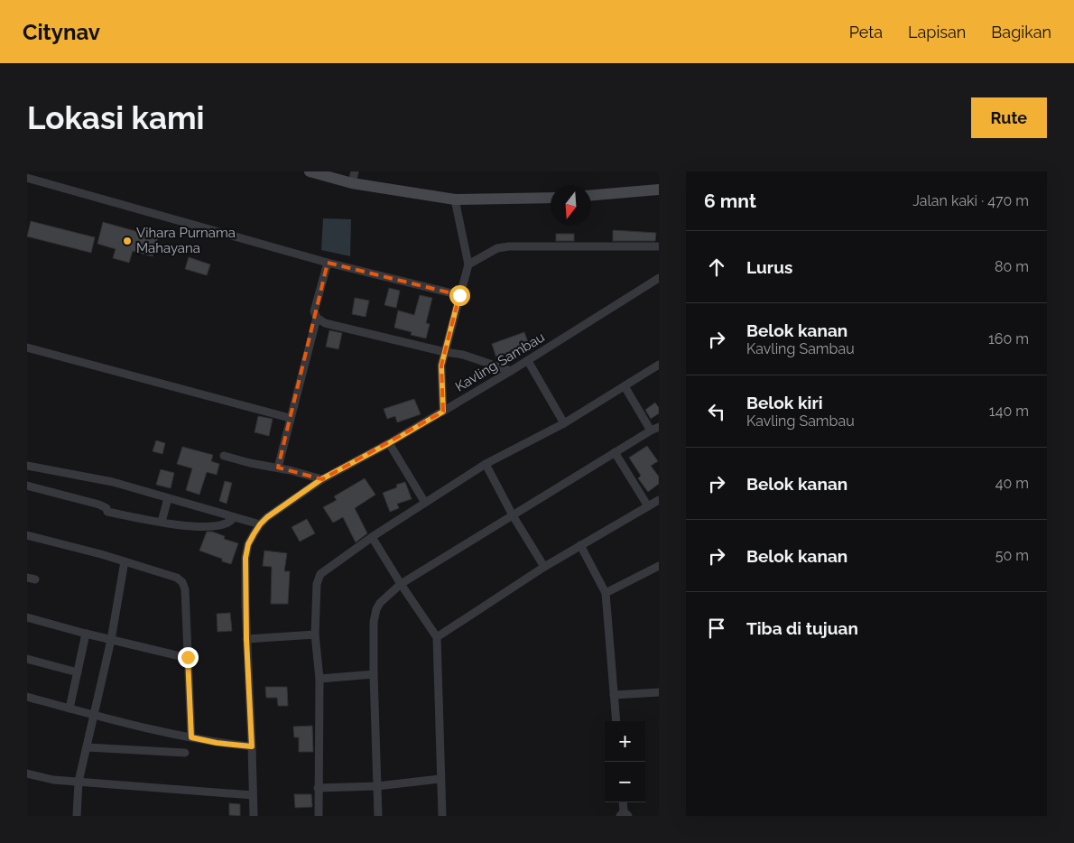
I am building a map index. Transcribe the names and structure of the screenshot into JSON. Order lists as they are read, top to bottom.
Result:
{
  "streets": {
    "street": ["Kavling Sambau"]
  },
  "places": ["Vihara Purnama Mahayana"],
  "north": "bottom",
  "page": {
    "header": "Citynav",
    "nav": ["Peta", "Lapisan", "Bagikan"],
    "buttons": "Rute",
    "title": "Lokasi kami",
    "heading": ["6 mnt", "Jalan kaki · 470 m"],
    "list": [
      ["Lurus", "80 m"],
      ["Belok kanan", "Kavling Sambau", "160 m"],
      ["Belok kiri", "Kavling Sambau", "140 m"],
      ["Belok kanan", "40 m"],
      ["Belok kanan", "50 m"],
      "Tiba di tujuan"
    ],
    "map_buttons": ["+", "−"]
  }
}
